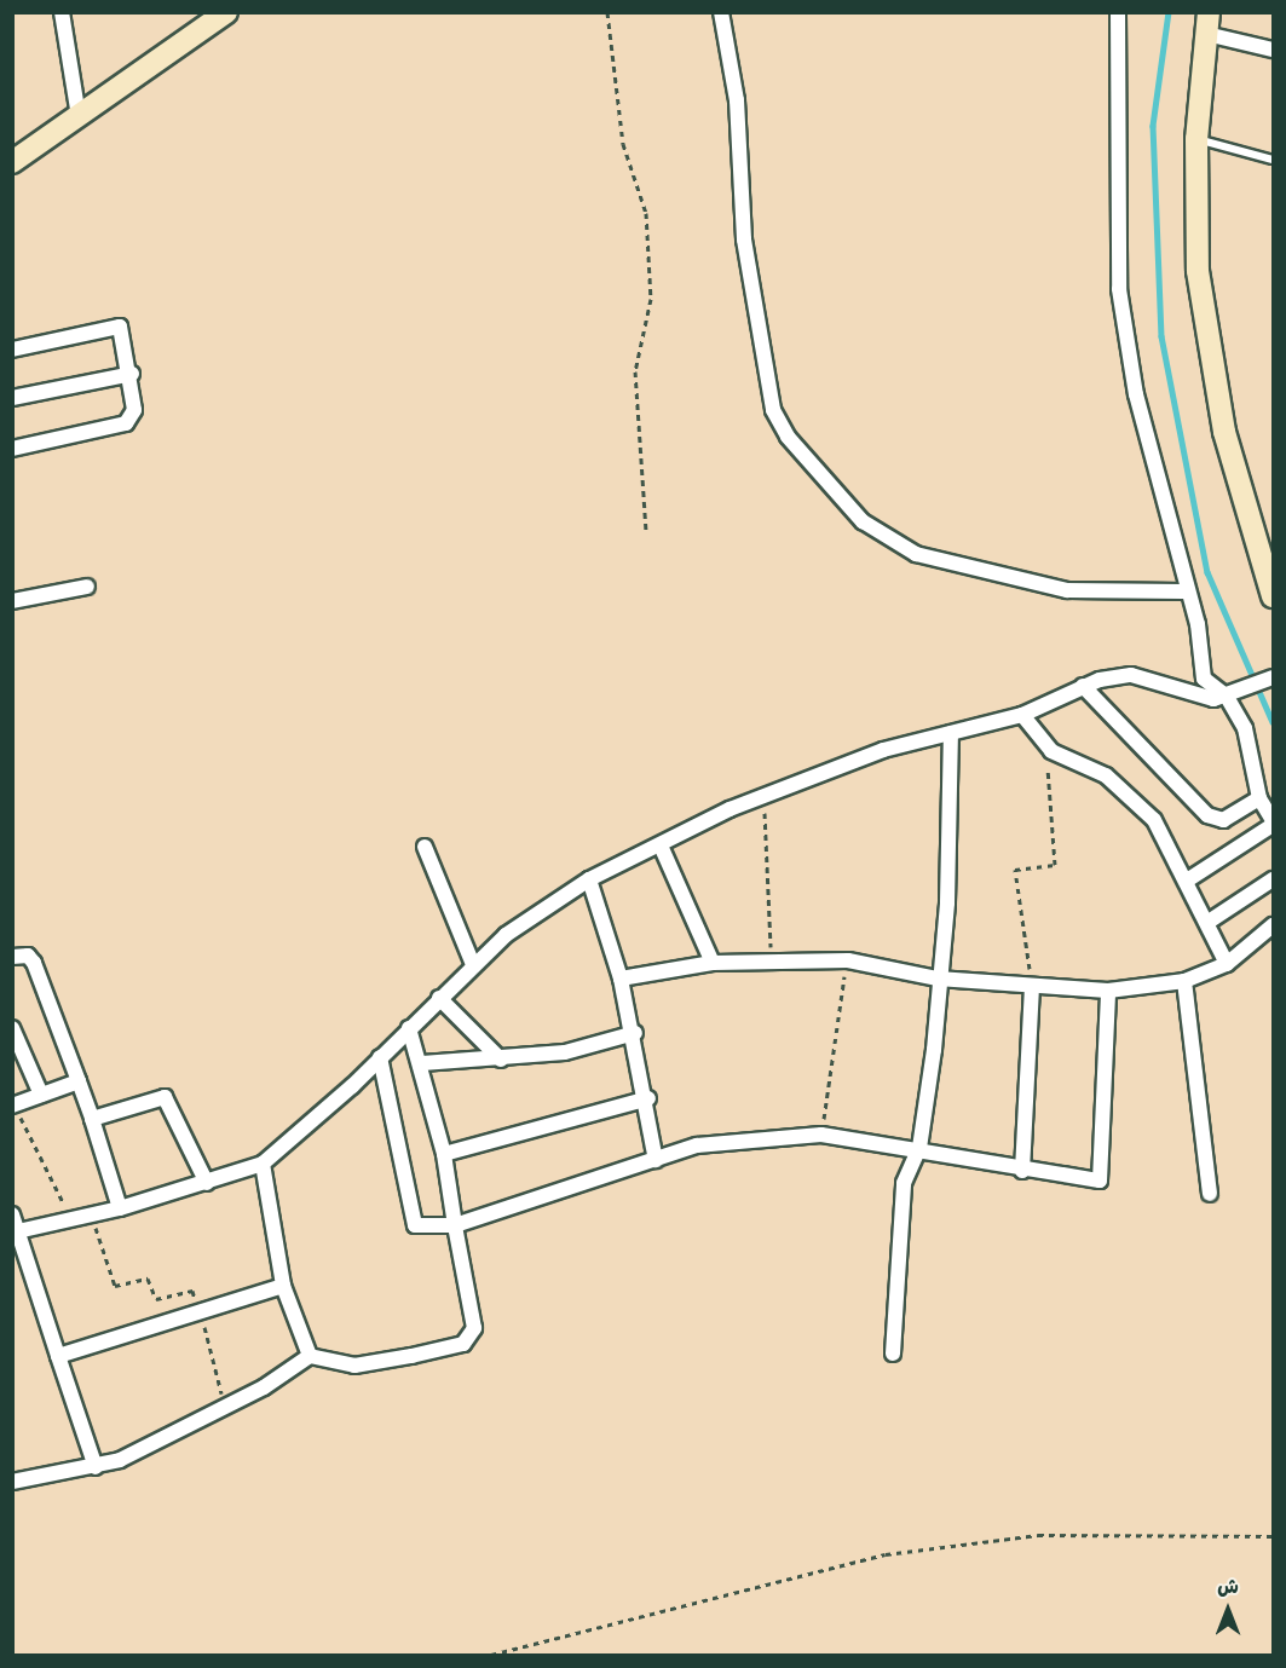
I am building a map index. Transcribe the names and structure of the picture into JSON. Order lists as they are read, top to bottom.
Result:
{
  "north": "top"
}
